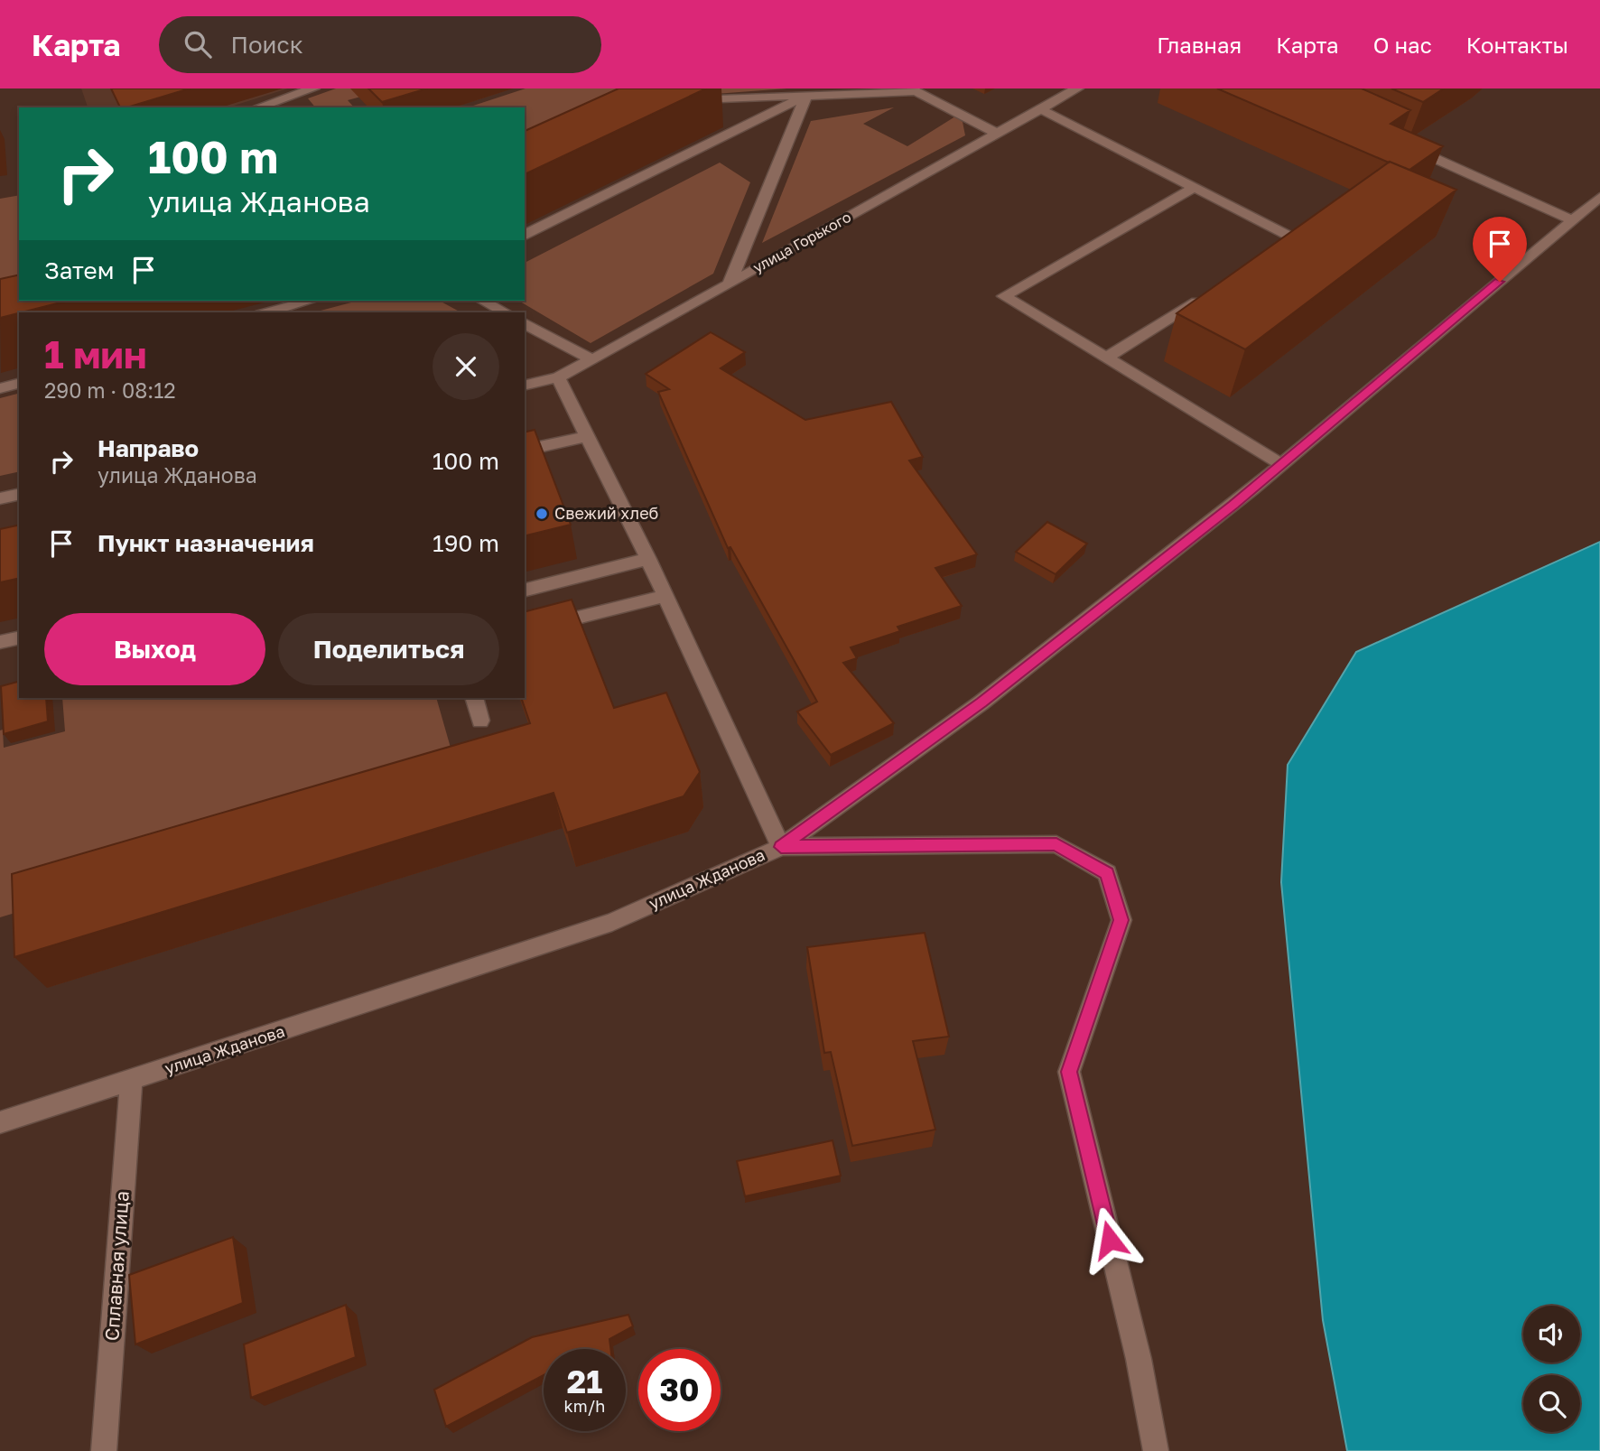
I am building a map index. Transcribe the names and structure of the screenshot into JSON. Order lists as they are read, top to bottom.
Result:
{
  "streets": {
    "street": ["улица Горького", "улица Жданова", "Сплавная улица"]
  },
  "crossings": [
    ["улица Жданова", "Сплавная улица"]
  ],
  "places": ["Свежий хлеб"],
  "page": {
    "header": "Карта",
    "search": "Поиск",
    "nav": [
      "Главная",
      "Карта",
      "О нас",
      "Контакты"
    ],
    "turn": ["100 m", "улица Жданова"],
    "then": "Затем",
    "heading": ["1 мин", "290 m · 08:12"],
    "list": [
      {
        "name": "Направо",
        "note": "улица Жданова",
        "value": "100 m"
      },
      {
        "name": "Пункт назначения",
        "value": "190 m"
      }
    ],
    "buttons": ["Выход", "Поделиться"],
    "speed": "21 km/h",
    "limit": "30"
  }
}
